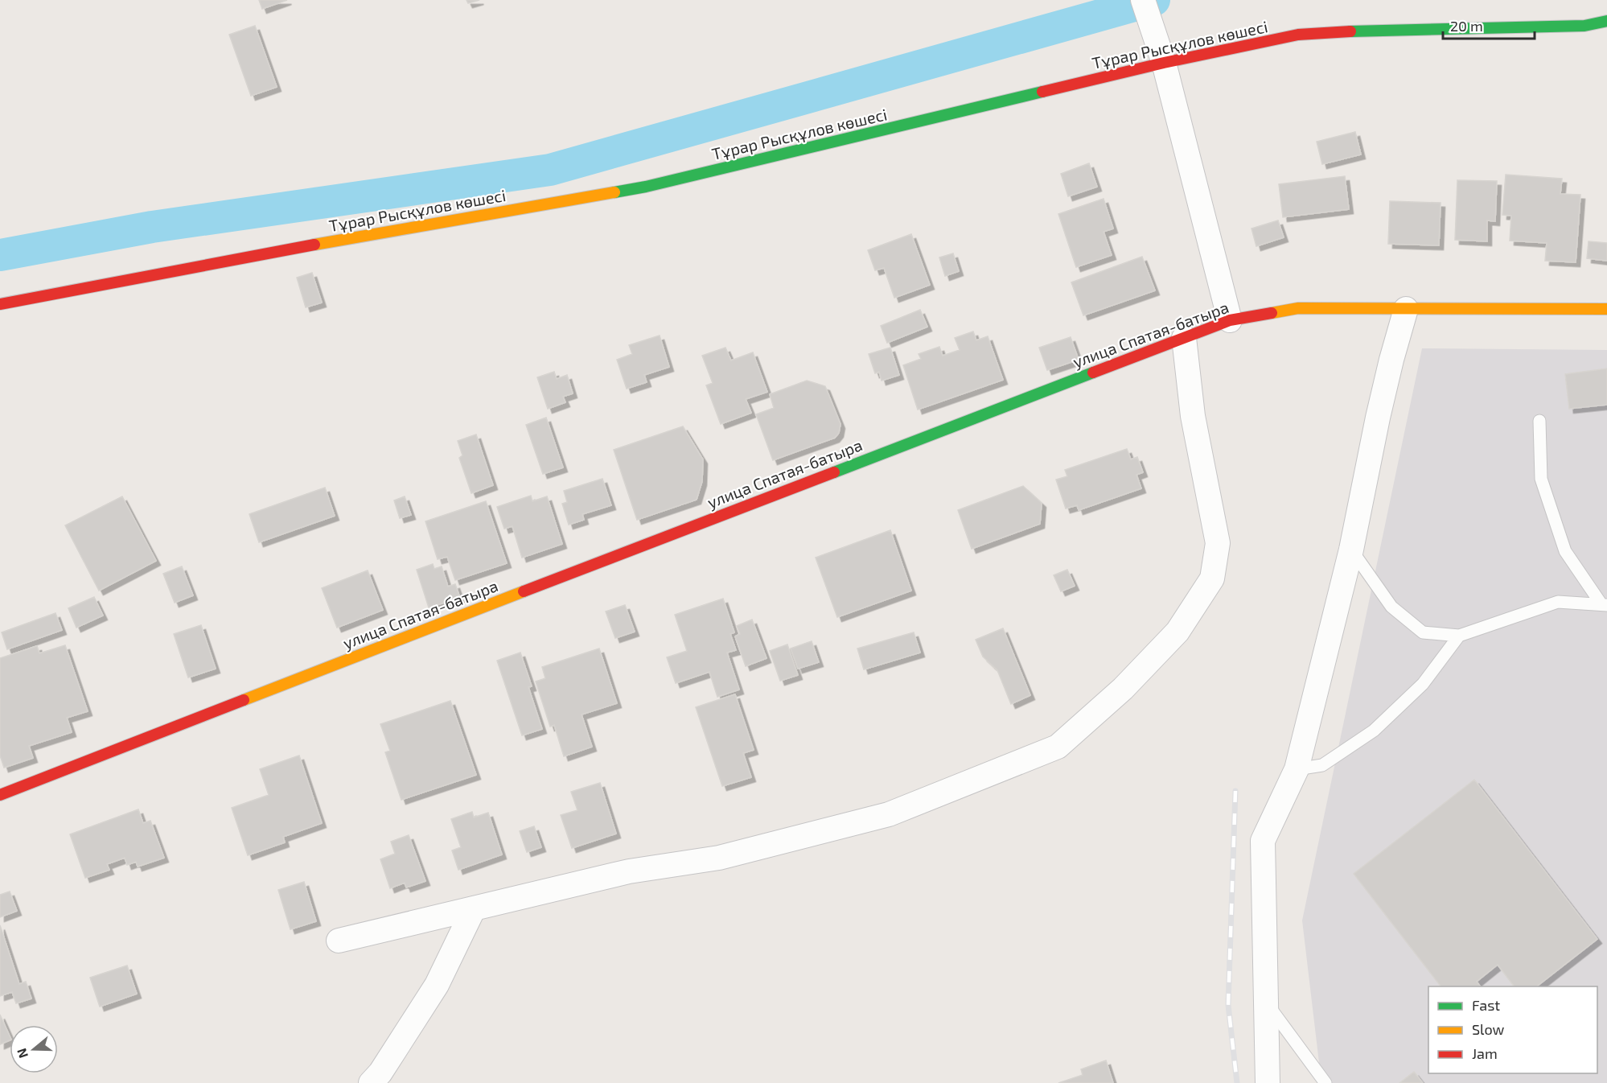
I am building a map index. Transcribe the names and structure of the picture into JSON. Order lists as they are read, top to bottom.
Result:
{
  "streets": {
    "street": ["Тұрар Рысқұлов көшесі", "улица Спатая-батыра"]
  },
  "legend": ["Fast", "Slow", "Jam"],
  "scale_bar": "20 m",
  "north": "left"
}
